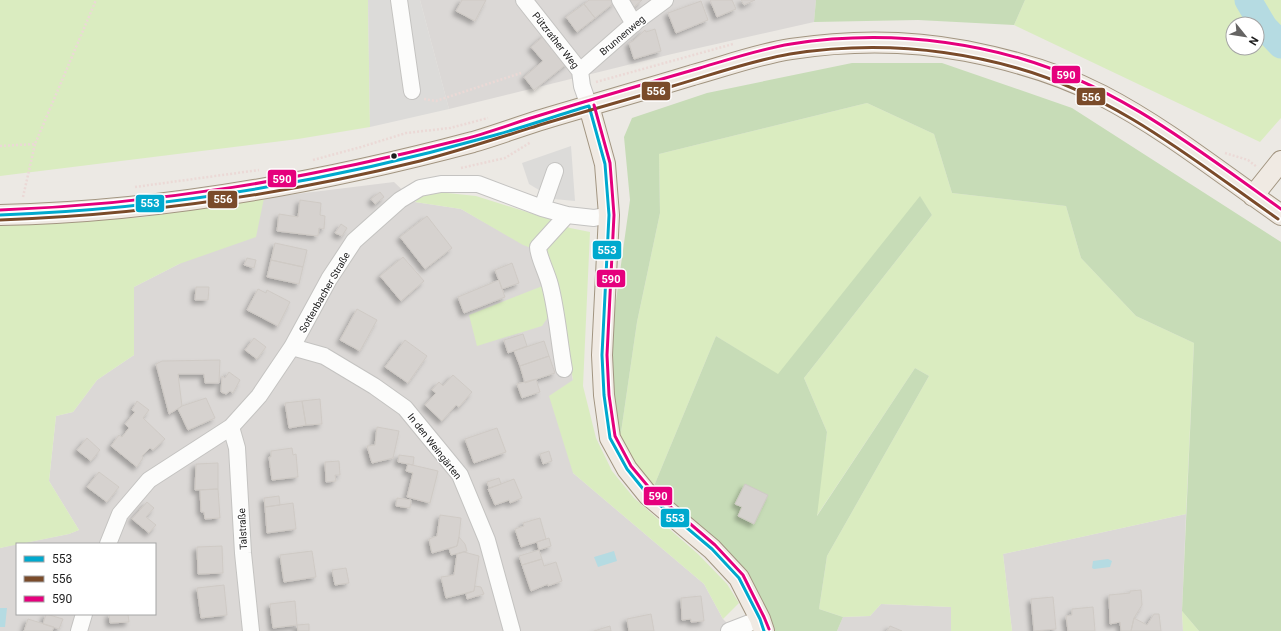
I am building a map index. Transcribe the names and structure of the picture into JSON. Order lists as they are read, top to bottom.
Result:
{
  "streets": {
    "street": [
      "Brunnenweg",
      "Pützrather Weg",
      "Sottenbacher Straße",
      "In den Weingärten",
      "Talstraße"
    ]
  },
  "crossings": [
    ["Brunnenweg", "Pützrather Weg"],
    ["Sottenbacher Straße", "In den Weingärten"],
    ["Sottenbacher Straße", "Talstraße"]
  ],
  "lines": ["transit line 590", "transit line 556", "transit line 553"],
  "legend": ["553", "556", "590"],
  "north": "bottom right"
}
